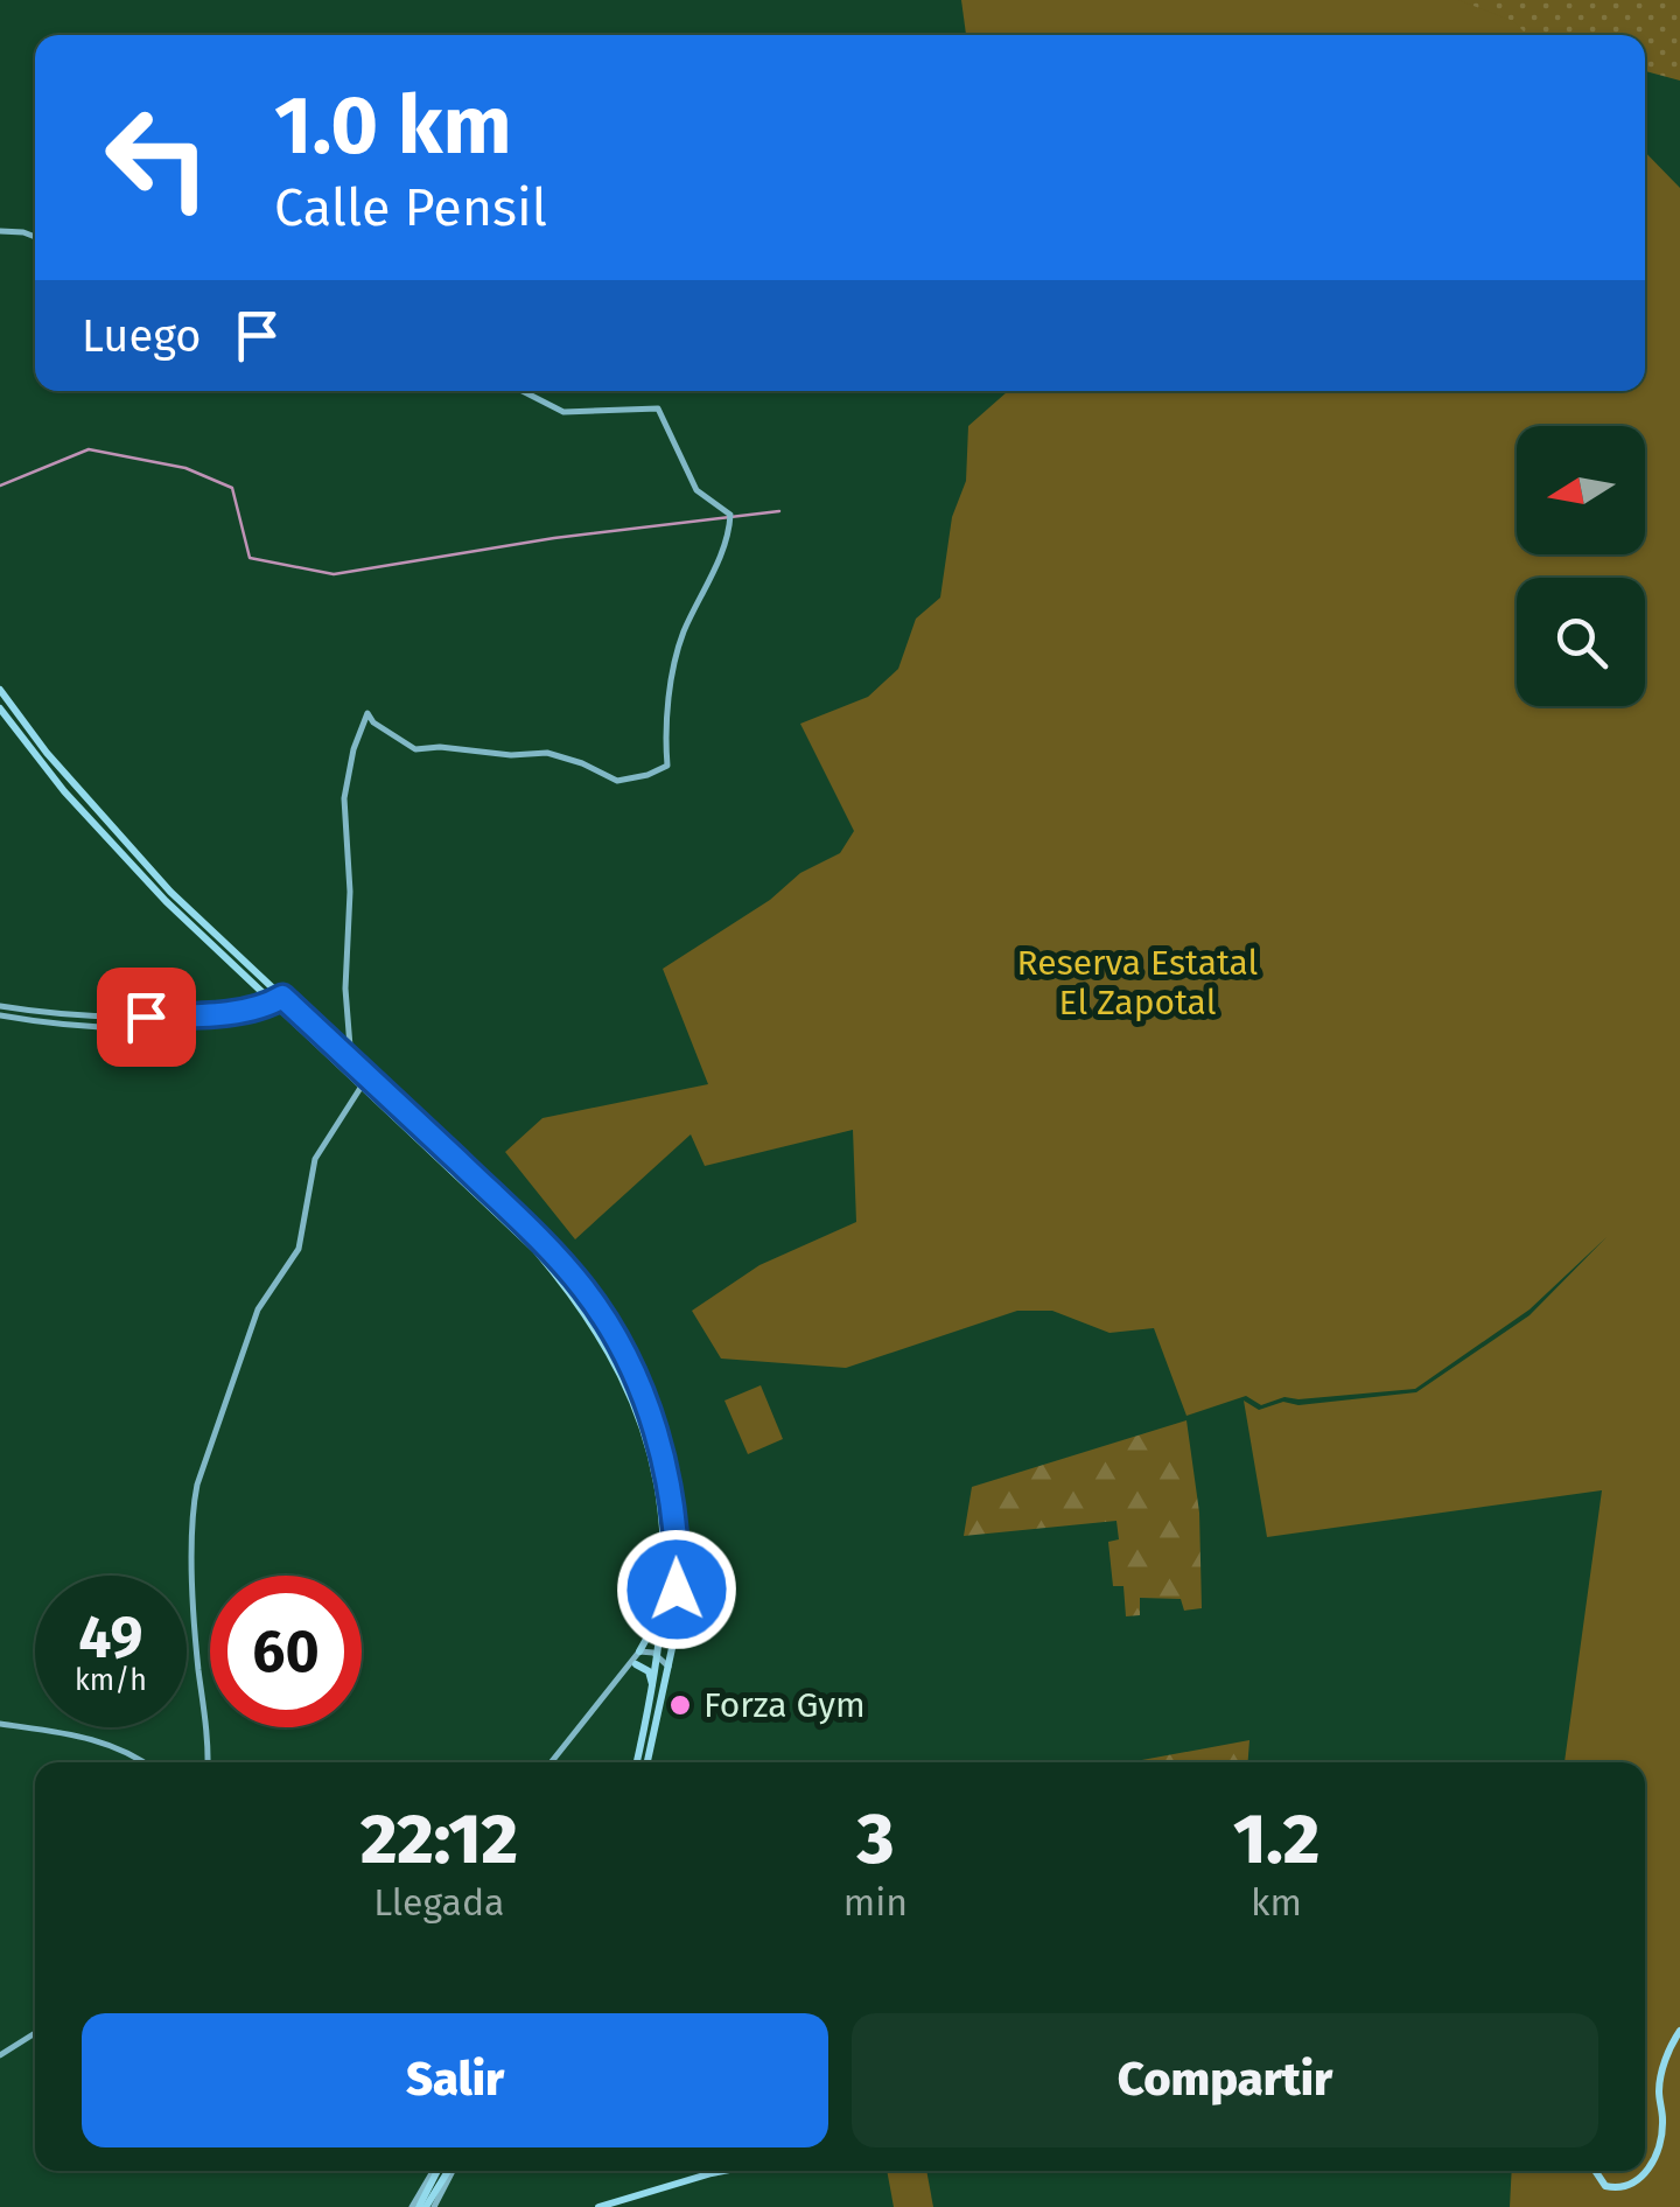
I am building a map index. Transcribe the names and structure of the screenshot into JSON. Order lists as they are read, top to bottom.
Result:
{
  "parks": ["Reserva Estatal El Zapotal"],
  "places": ["Forza Gym"],
  "north": "left",
  "page": {
    "turn": ["1.0 km", "Calle Pensil"],
    "then": "Luego",
    "speed": "49 km/h",
    "limit": "60",
    "eta": [
      "22:12",
      "Llegada",
      "3",
      "min",
      "1.2",
      "km"
    ],
    "buttons": ["Salir", "Compartir"]
  }
}
